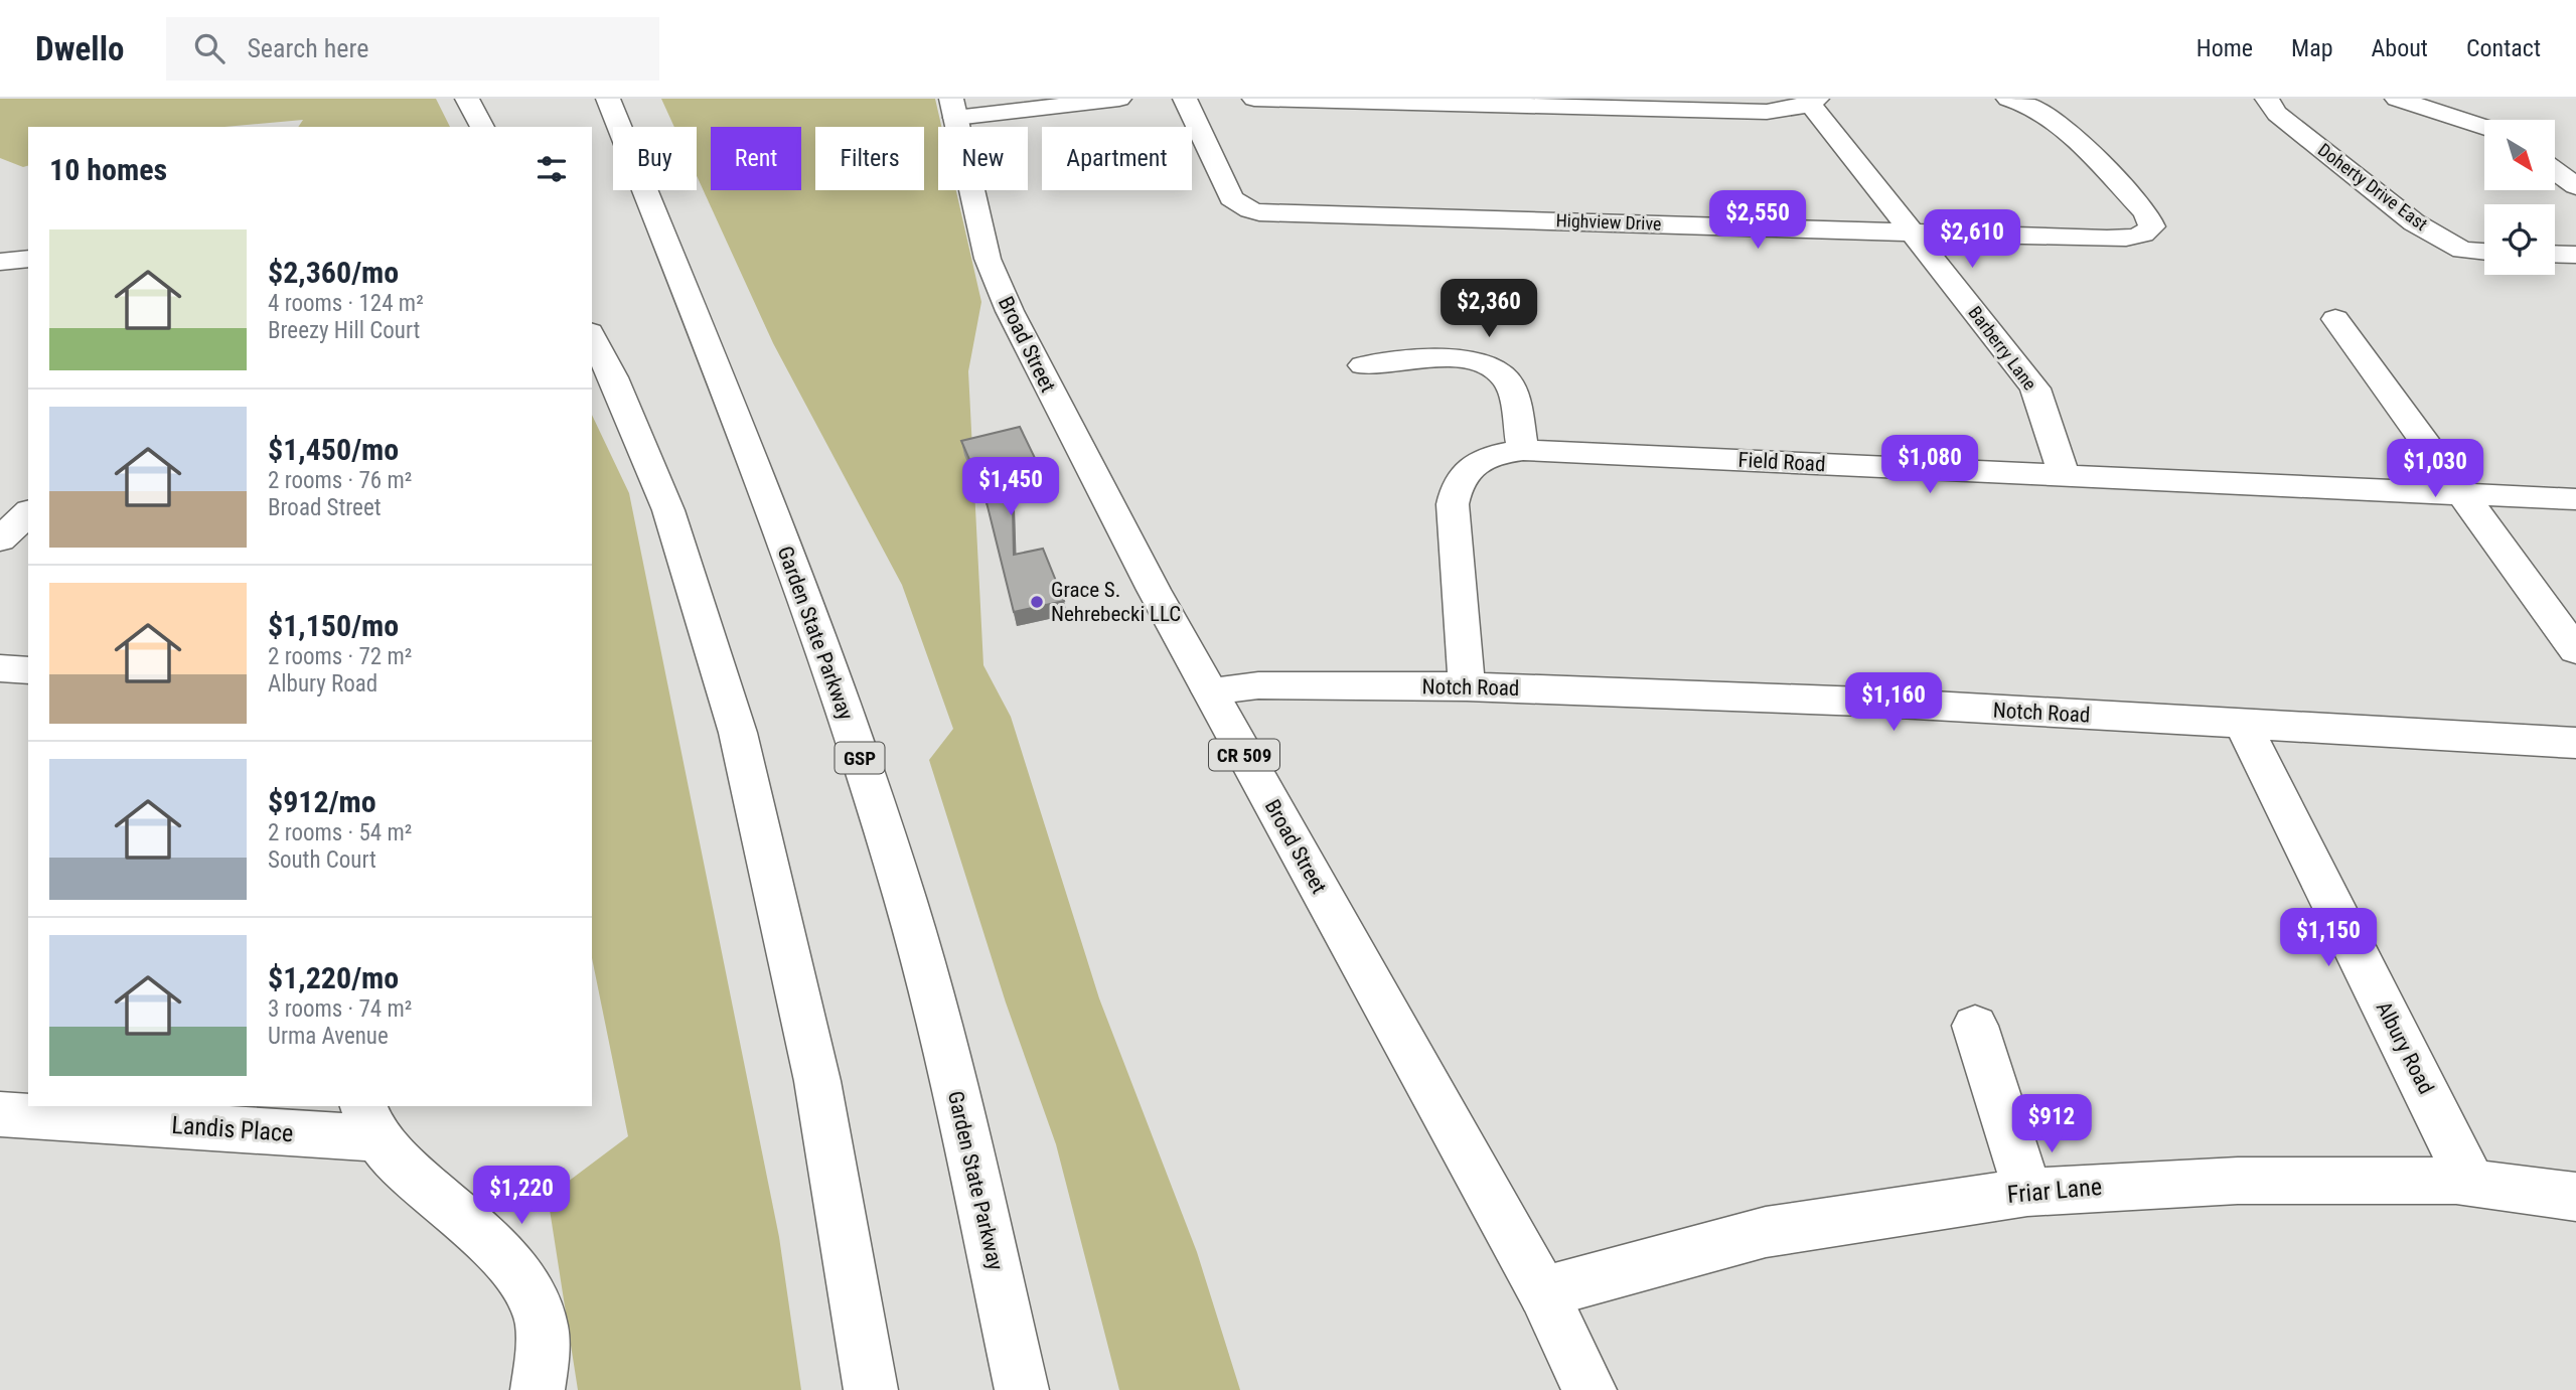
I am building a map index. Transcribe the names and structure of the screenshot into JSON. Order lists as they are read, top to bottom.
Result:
{
  "streets": {
    "main road": [
      "Doherty Drive East",
      "Highview Drive",
      "Broad Street",
      "Barberry Lane",
      "Field Road",
      "Garden State Parkway",
      "Notch Road",
      "CR 509",
      "GSP",
      "Albury Road",
      "Landis Place",
      "Friar Lane"
    ]
  },
  "crossings": [
    ["Highview Drive", "Barberry Lane"],
    ["Broad Street", "Notch Road"],
    ["Broad Street", "Friar Lane"],
    ["Barberry Lane", "Field Road"],
    ["Field Road", "Notch Road"],
    ["Notch Road", "Albury Road"],
    ["Albury Road", "Friar Lane"]
  ],
  "places": ["Grace S. Nehrebecki LLC"],
  "north": "bottom right",
  "page": {
    "header": "Dwello",
    "search": "Search here",
    "nav": [
      "Home",
      "Map",
      "About",
      "Contact"
    ],
    "chip": [
      "Buy",
      "Rent",
      "Filters",
      "New",
      "Apartment"
    ],
    "heading": "10 homes",
    "price": [
      "$2,550",
      "$2,610",
      "$2,360",
      "$1,080",
      "$1,030",
      "$1,450",
      "$1,160",
      "$1,150",
      "$912",
      "$1,220"
    ],
    "list": [
      {
        "name": "$2,360/mo",
        "note": "4 rooms · 124 m² · Breezy Hill Court"
      },
      {
        "name": "$1,450/mo",
        "note": "2 rooms · 76 m² · Broad Street"
      },
      {
        "name": "$1,150/mo",
        "note": "2 rooms · 72 m² · Albury Road"
      },
      {
        "name": "$912/mo",
        "note": "2 rooms · 54 m² · South Court"
      },
      {
        "name": "$1,220/mo",
        "note": "3 rooms · 74 m² · Urma Avenue"
      }
    ]
  }
}
